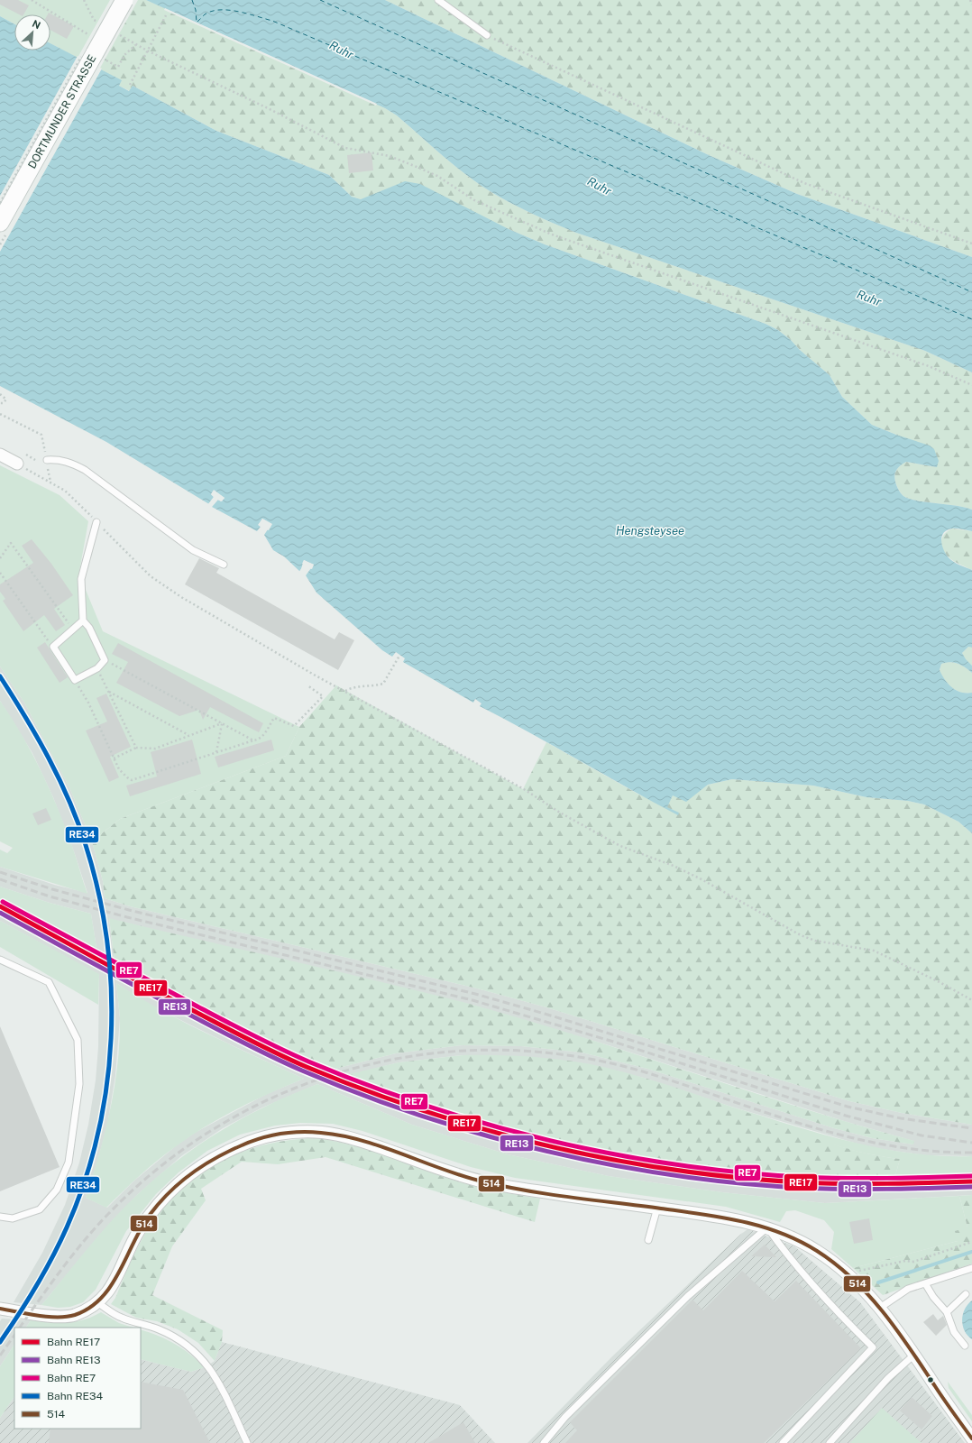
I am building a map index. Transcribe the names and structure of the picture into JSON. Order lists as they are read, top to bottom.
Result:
{
  "streets": {
    "main road": ["DORTMUNDER STRASSE"]
  },
  "water": ["Ruhr", "Hengsteysee"],
  "lines": [
    "rail line RE34",
    "rail line RE7",
    "rail line RE17",
    "rail line RE13",
    "transit line 514"
  ],
  "legend": [
    "Bahn RE17",
    "Bahn RE13",
    "Bahn RE7",
    "Bahn RE34",
    "514"
  ],
  "north": "top right"
}
